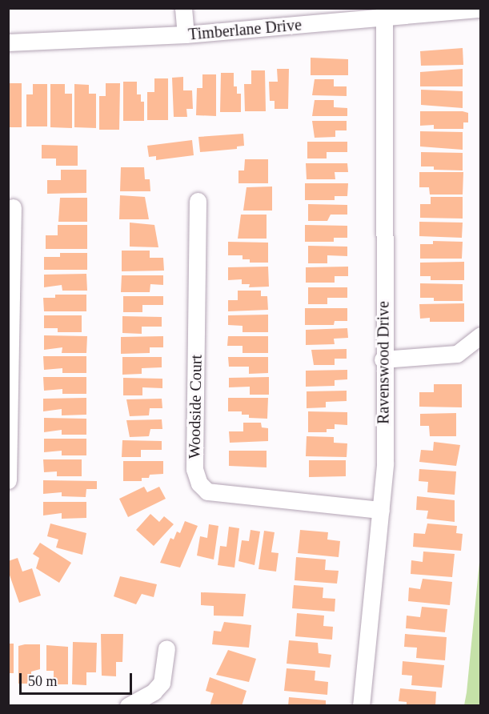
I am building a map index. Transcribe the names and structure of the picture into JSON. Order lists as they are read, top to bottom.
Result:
{
  "streets": {
    "street": ["Timberlane Drive", "Ravenswood Drive", "Woodside Court"]
  },
  "crossings": [
    ["Timberlane Drive", "Ravenswood Drive"],
    ["Ravenswood Drive", "Woodside Court"]
  ],
  "scale_bar": "50 m"
}
